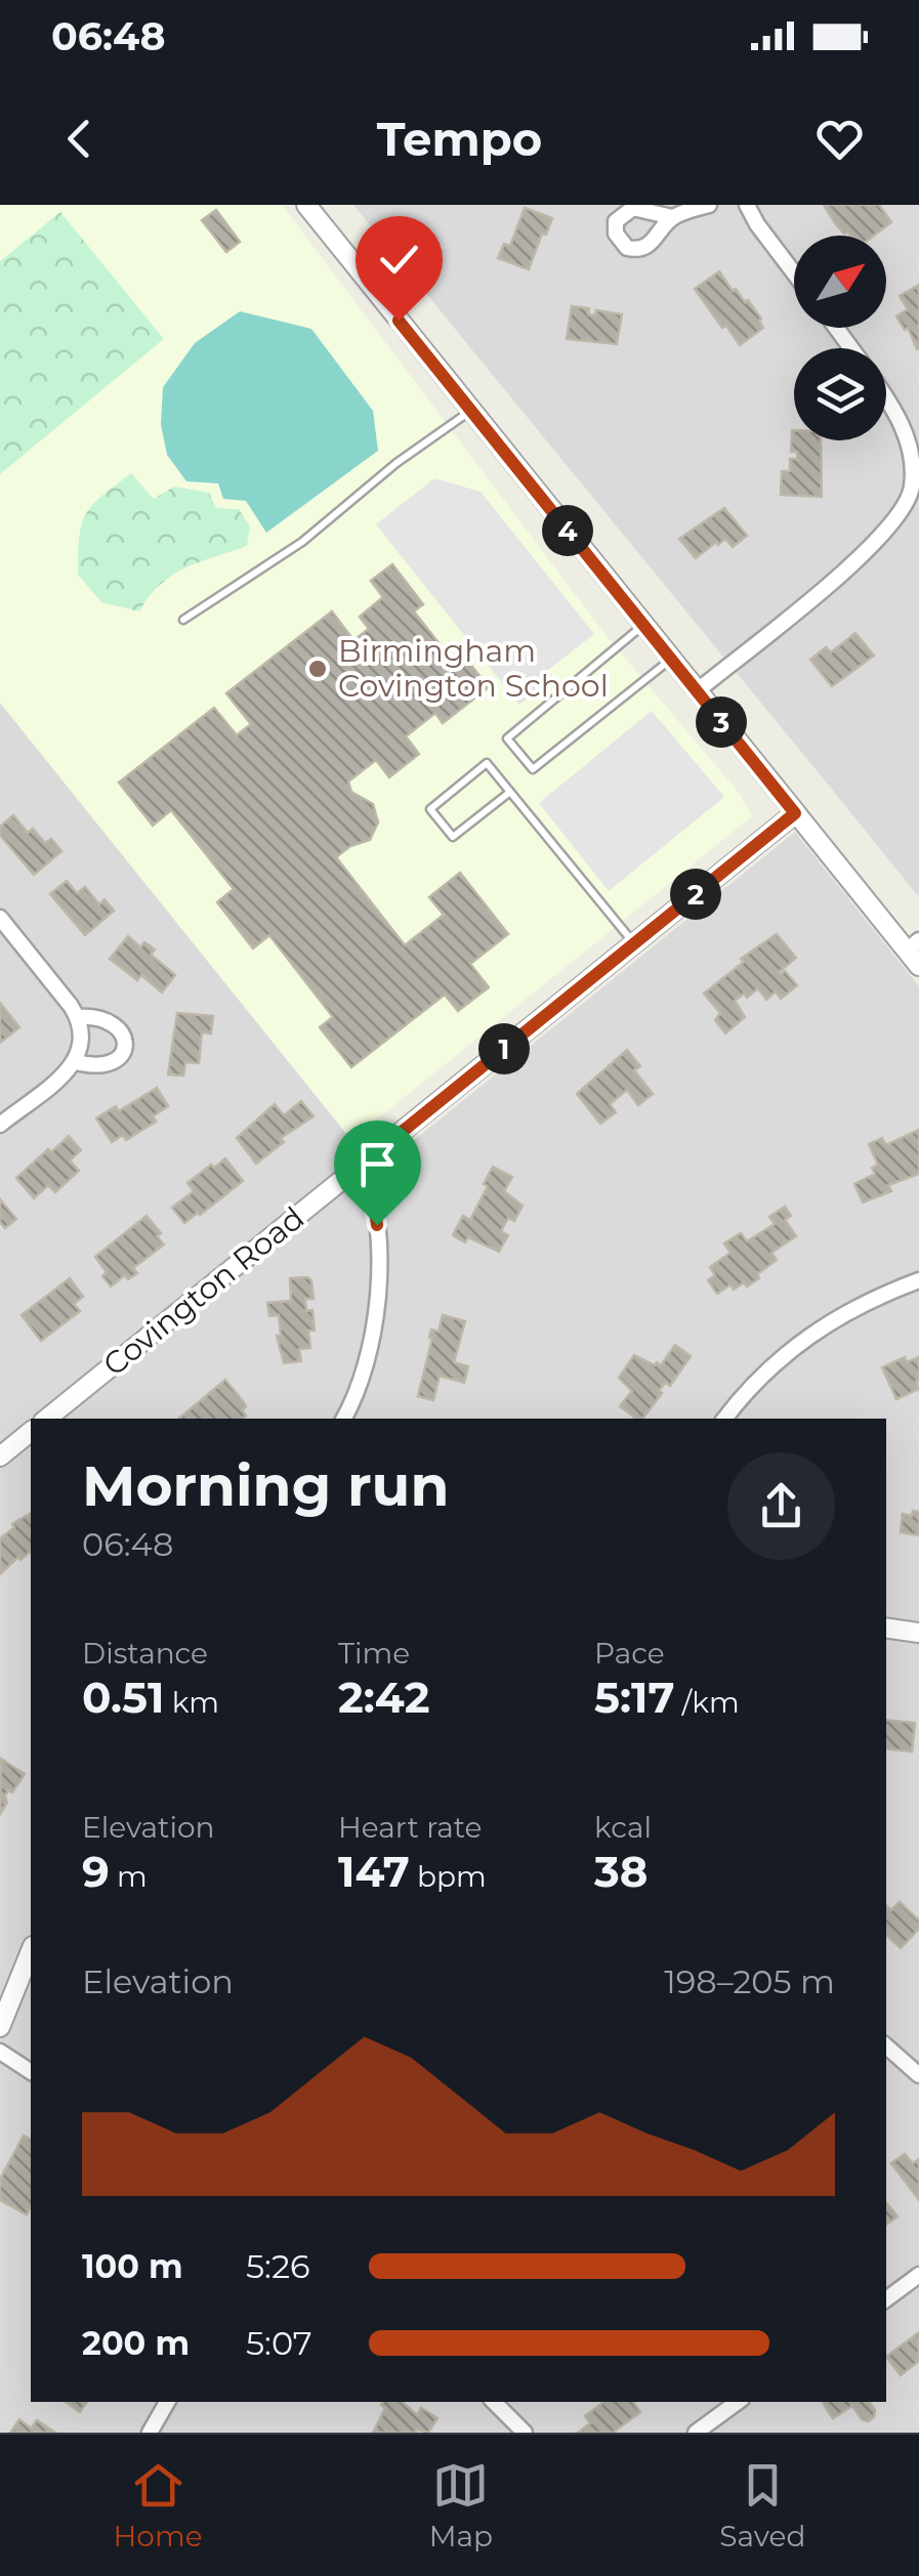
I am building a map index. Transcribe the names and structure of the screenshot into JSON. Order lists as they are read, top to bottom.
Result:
{
  "streets": {
    "street": ["Covington Road"]
  },
  "places": ["Birmingham Covington School"],
  "north": "top right",
  "page": {
    "status": "06:48",
    "header": "Tempo",
    "pins": [
      "4",
      "3",
      "2",
      "1"
    ],
    "heading": ["Morning run", "06:48"],
    "stats": [
      ["Distance", "0.51 km"],
      ["Time", "2:42"],
      ["Pace", "5:17 /km"],
      ["Elevation", "9 m"],
      ["Heart rate", "147 bpm"],
      ["kcal", "38"]
    ],
    "chart": ["Elevation", "198–205 m"],
    "list": [
      {
        "name": "100 m",
        "note": "5:26"
      },
      {
        "name": "200 m",
        "note": "5:07"
      }
    ],
    "tabs": ["Home", "Map", "Saved"]
  }
}
